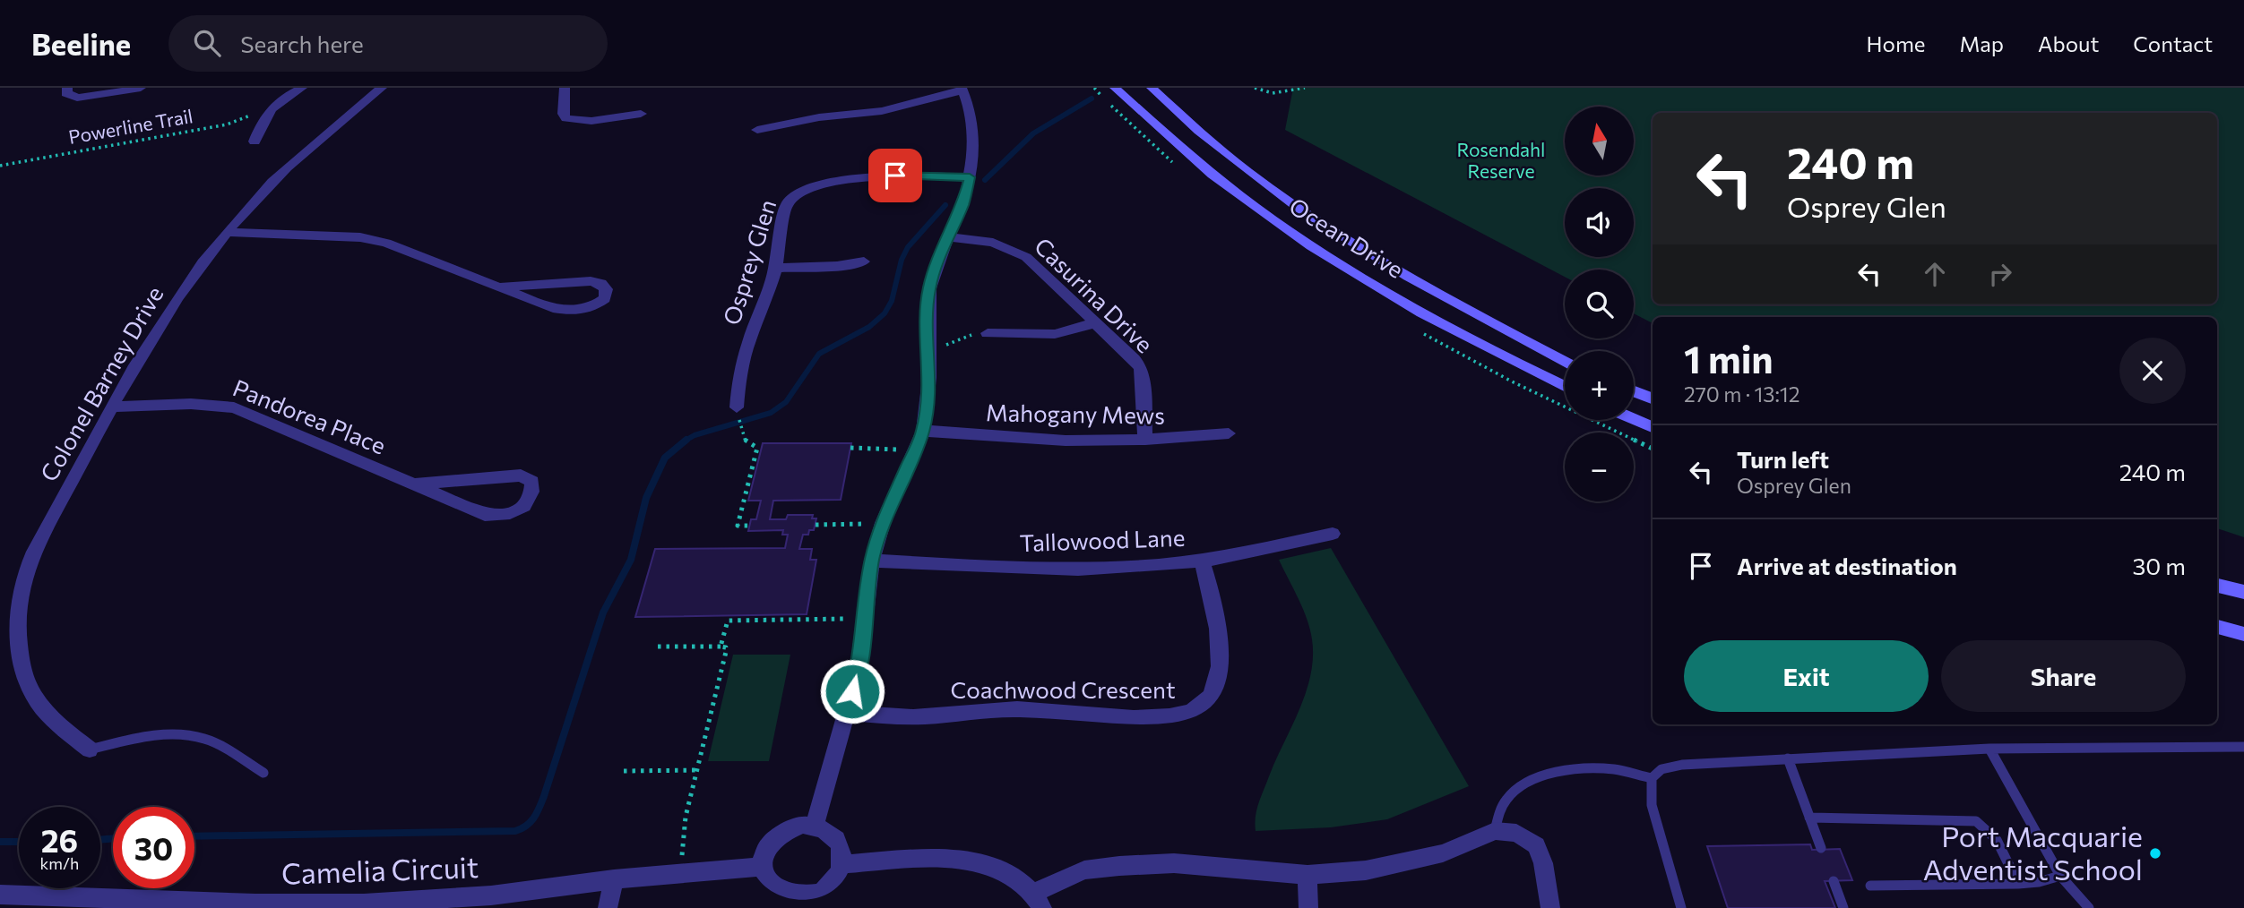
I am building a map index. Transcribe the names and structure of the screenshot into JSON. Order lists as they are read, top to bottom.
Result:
{
  "streets": {
    "main road": ["Ocean Drive"],
    "street": [
      "Osprey Glen",
      "Casurina Drive",
      "Colonel Barney Drive",
      "Mahogany Mews",
      "Pandorea Place",
      "Tallowood Lane",
      "Coachwood Crescent",
      "Camelia Circuit"
    ],
    "path": ["Powerline Trail"]
  },
  "crossings": [
    ["Casurina Drive", "Mahogany Mews"],
    ["Colonel Barney Drive", "Pandorea Place"],
    ["Tallowood Lane", "Coachwood Crescent"]
  ],
  "parks": ["Rosendahl Reserve"],
  "places": ["Port Macquarie Adventist School"],
  "north": "top",
  "page": {
    "header": "Beeline",
    "search": "Search here",
    "nav": [
      "Home",
      "Map",
      "About",
      "Contact"
    ],
    "map_buttons": ["+", "−"],
    "turn": ["240 m", "Osprey Glen"],
    "heading": ["1 min", "270 m · 13:12"],
    "list": [
      {
        "name": "Turn left",
        "note": "Osprey Glen",
        "value": "240 m"
      },
      {
        "name": "Arrive at destination",
        "value": "30 m"
      }
    ],
    "buttons": ["Exit", "Share"],
    "speed": "26 km/h",
    "limit": "30"
  }
}
